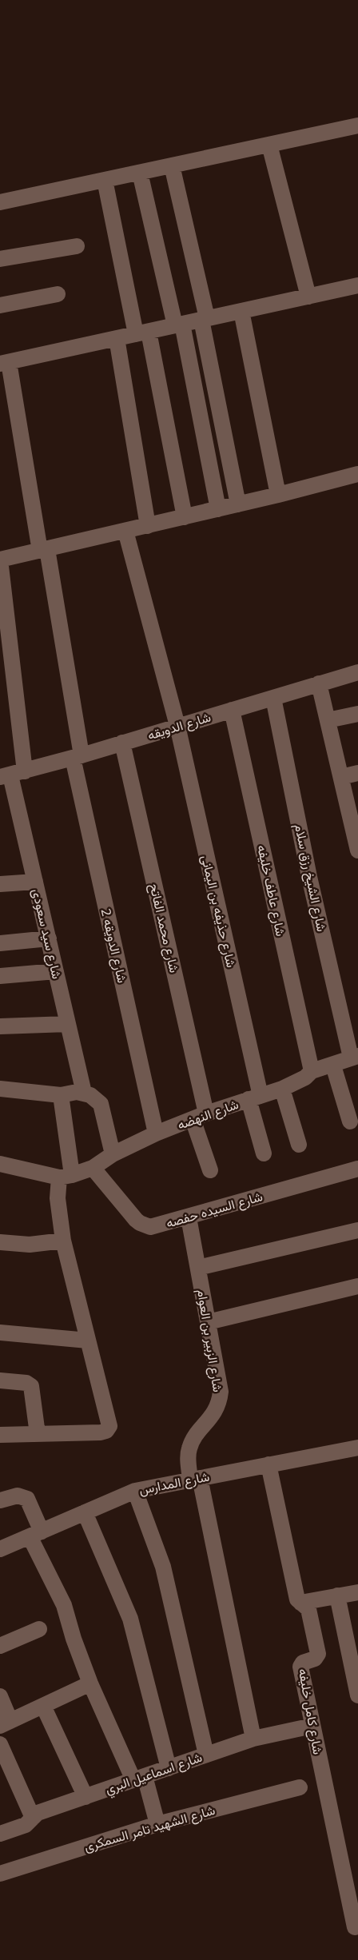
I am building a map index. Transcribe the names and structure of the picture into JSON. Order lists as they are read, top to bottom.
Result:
{
  "streets": {
    "street": [
      "شارع الدويقه",
      "شارع الشيخ رزق سلام",
      "شارع عاطف خليفه",
      "شارع حذيفه بن اليمانى",
      "شارع محمد الفاتح",
      "شارع سيد سعودى",
      "شارع الدويقه 2",
      "شارع النهضه",
      "شارع السيده حفصه",
      "شارع الزبير بن العوام",
      "شارع المدارس",
      "شارع كامل خليفه",
      "شارع اسماعيل البري",
      "شارع الشهيد تامر السمكرى"
    ]
  },
  "crossings": [
    ["شارع الدويقه", "شارع الشيخ رزق سلام"],
    ["شارع الدويقه", "شارع عاطف خليفه"],
    ["شارع الدويقه", "شارع حذيفه بن اليمانى"],
    ["شارع الدويقه", "شارع محمد الفاتح"],
    ["شارع الدويقه", "شارع سيد سعودى"],
    ["شارع الدويقه", "شارع الدويقه 2"],
    ["شارع الشيخ رزق سلام", "شارع النهضه"],
    ["شارع عاطف خليفه", "شارع النهضه"],
    ["شارع حذيفه بن اليمانى", "شارع النهضه"],
    ["شارع محمد الفاتح", "شارع النهضه"],
    ["شارع الدويقه 2", "شارع النهضه"],
    ["شارع النهضه", "شارع السيده حفصه"],
    ["شارع السيده حفصه", "شارع الزبير بن العوام"],
    ["شارع الزبير بن العوام", "شارع المدارس"],
    ["شارع الزبير بن العوام", "شارع اسماعيل البري"],
    ["شارع المدارس", "شارع كامل خليفه"],
    ["شارع كامل خليفه", "شارع اسماعيل البري"]
  ]
}
